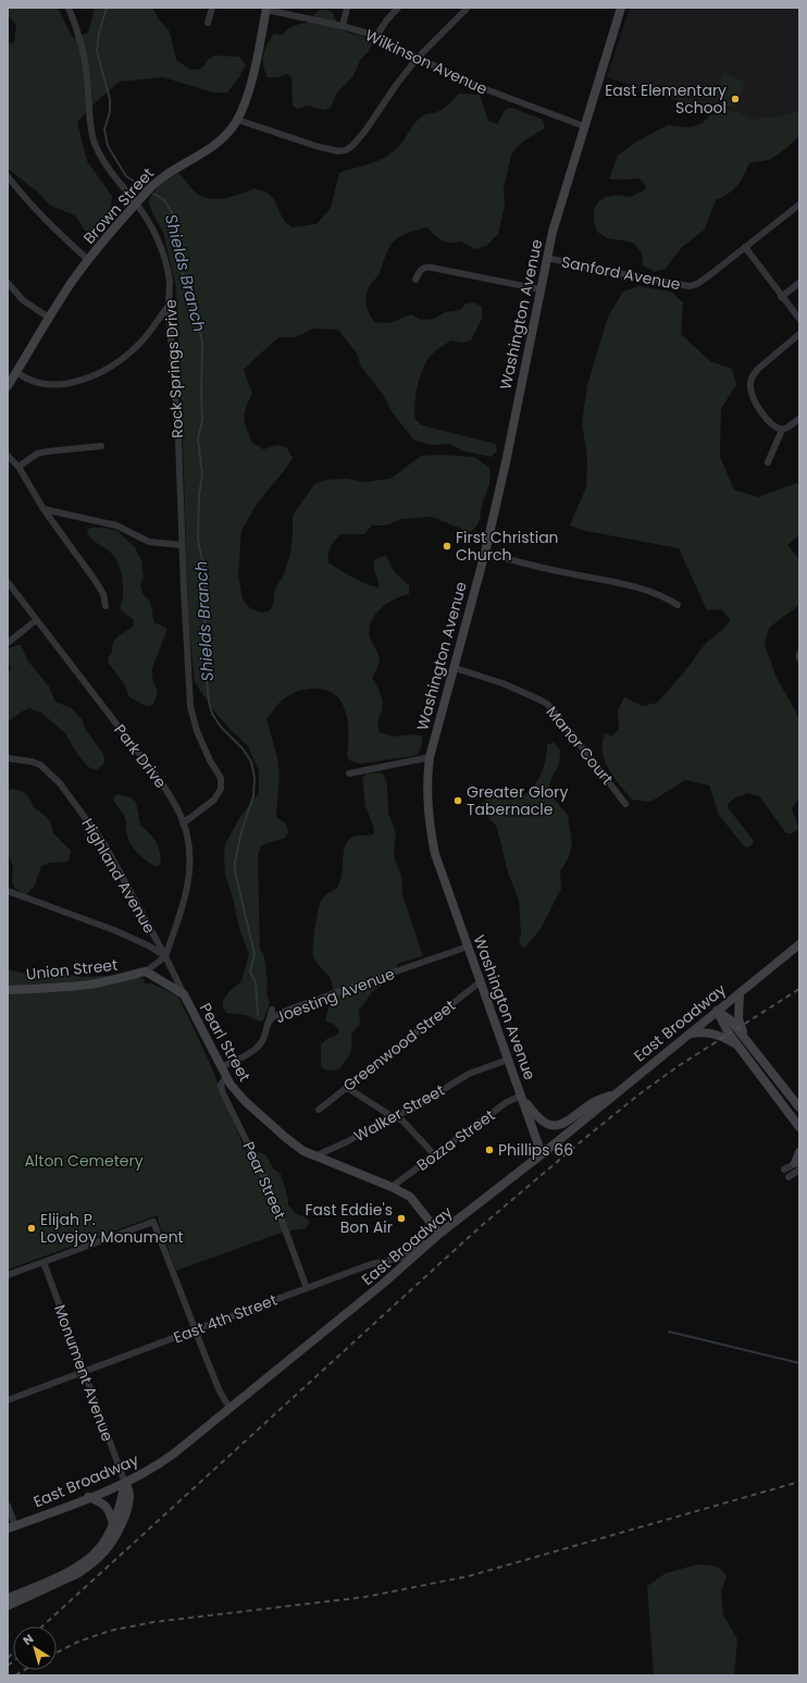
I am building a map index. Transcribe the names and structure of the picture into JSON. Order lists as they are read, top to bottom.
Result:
{
  "streets": {
    "main road": [
      "Brown Street",
      "Washington Avenue",
      "Union Street",
      "East Broadway",
      "Pearl Street"
    ],
    "street": [
      "Wilkinson Avenue",
      "Sanford Avenue",
      "Rock Springs Drive",
      "Manor Court",
      "Park Drive",
      "Highland Avenue",
      "Joesting Avenue",
      "Greenwood Street",
      "Walker Street",
      "Bozza Street",
      "Pear Street",
      "East 4th Street",
      "Monument Avenue"
    ]
  },
  "crossings": [
    ["Wilkinson Avenue", "Brown Street"],
    ["Wilkinson Avenue", "Washington Avenue"],
    ["Brown Street", "Rock Springs Drive"],
    ["Sanford Avenue", "Washington Avenue"],
    ["Washington Avenue", "Manor Court"],
    ["Washington Avenue", "Joesting Avenue"],
    ["Washington Avenue", "East Broadway"],
    ["Washington Avenue", "Greenwood Street"],
    ["Washington Avenue", "Walker Street"],
    ["Washington Avenue", "Bozza Street"],
    ["Rock Springs Drive", "Park Drive"],
    ["Park Drive", "Highland Avenue"],
    ["Park Drive", "Pearl Street"],
    ["Highland Avenue", "Pearl Street"],
    ["Joesting Avenue", "Pearl Street"],
    ["East Broadway", "Pearl Street"],
    ["East Broadway", "East 4th Street"],
    ["East Broadway", "Monument Avenue"],
    ["Pearl Street", "Walker Street"],
    ["Pearl Street", "Bozza Street"],
    ["Pearl Street", "Pear Street"],
    ["Pearl Street", "East 4th Street"],
    ["Pear Street", "East 4th Street"],
    ["East 4th Street", "Monument Avenue"]
  ],
  "water": ["Shields Branch"],
  "parks": ["Alton Cemetery"],
  "places": [
    "East Elementary School",
    "First Christian Church",
    "Greater Glory Tabernacle",
    "Phillips 66",
    "Fast Eddie's Bon Air",
    "Elijah P. Lovejoy Monument"
  ],
  "north": "top left"
}
